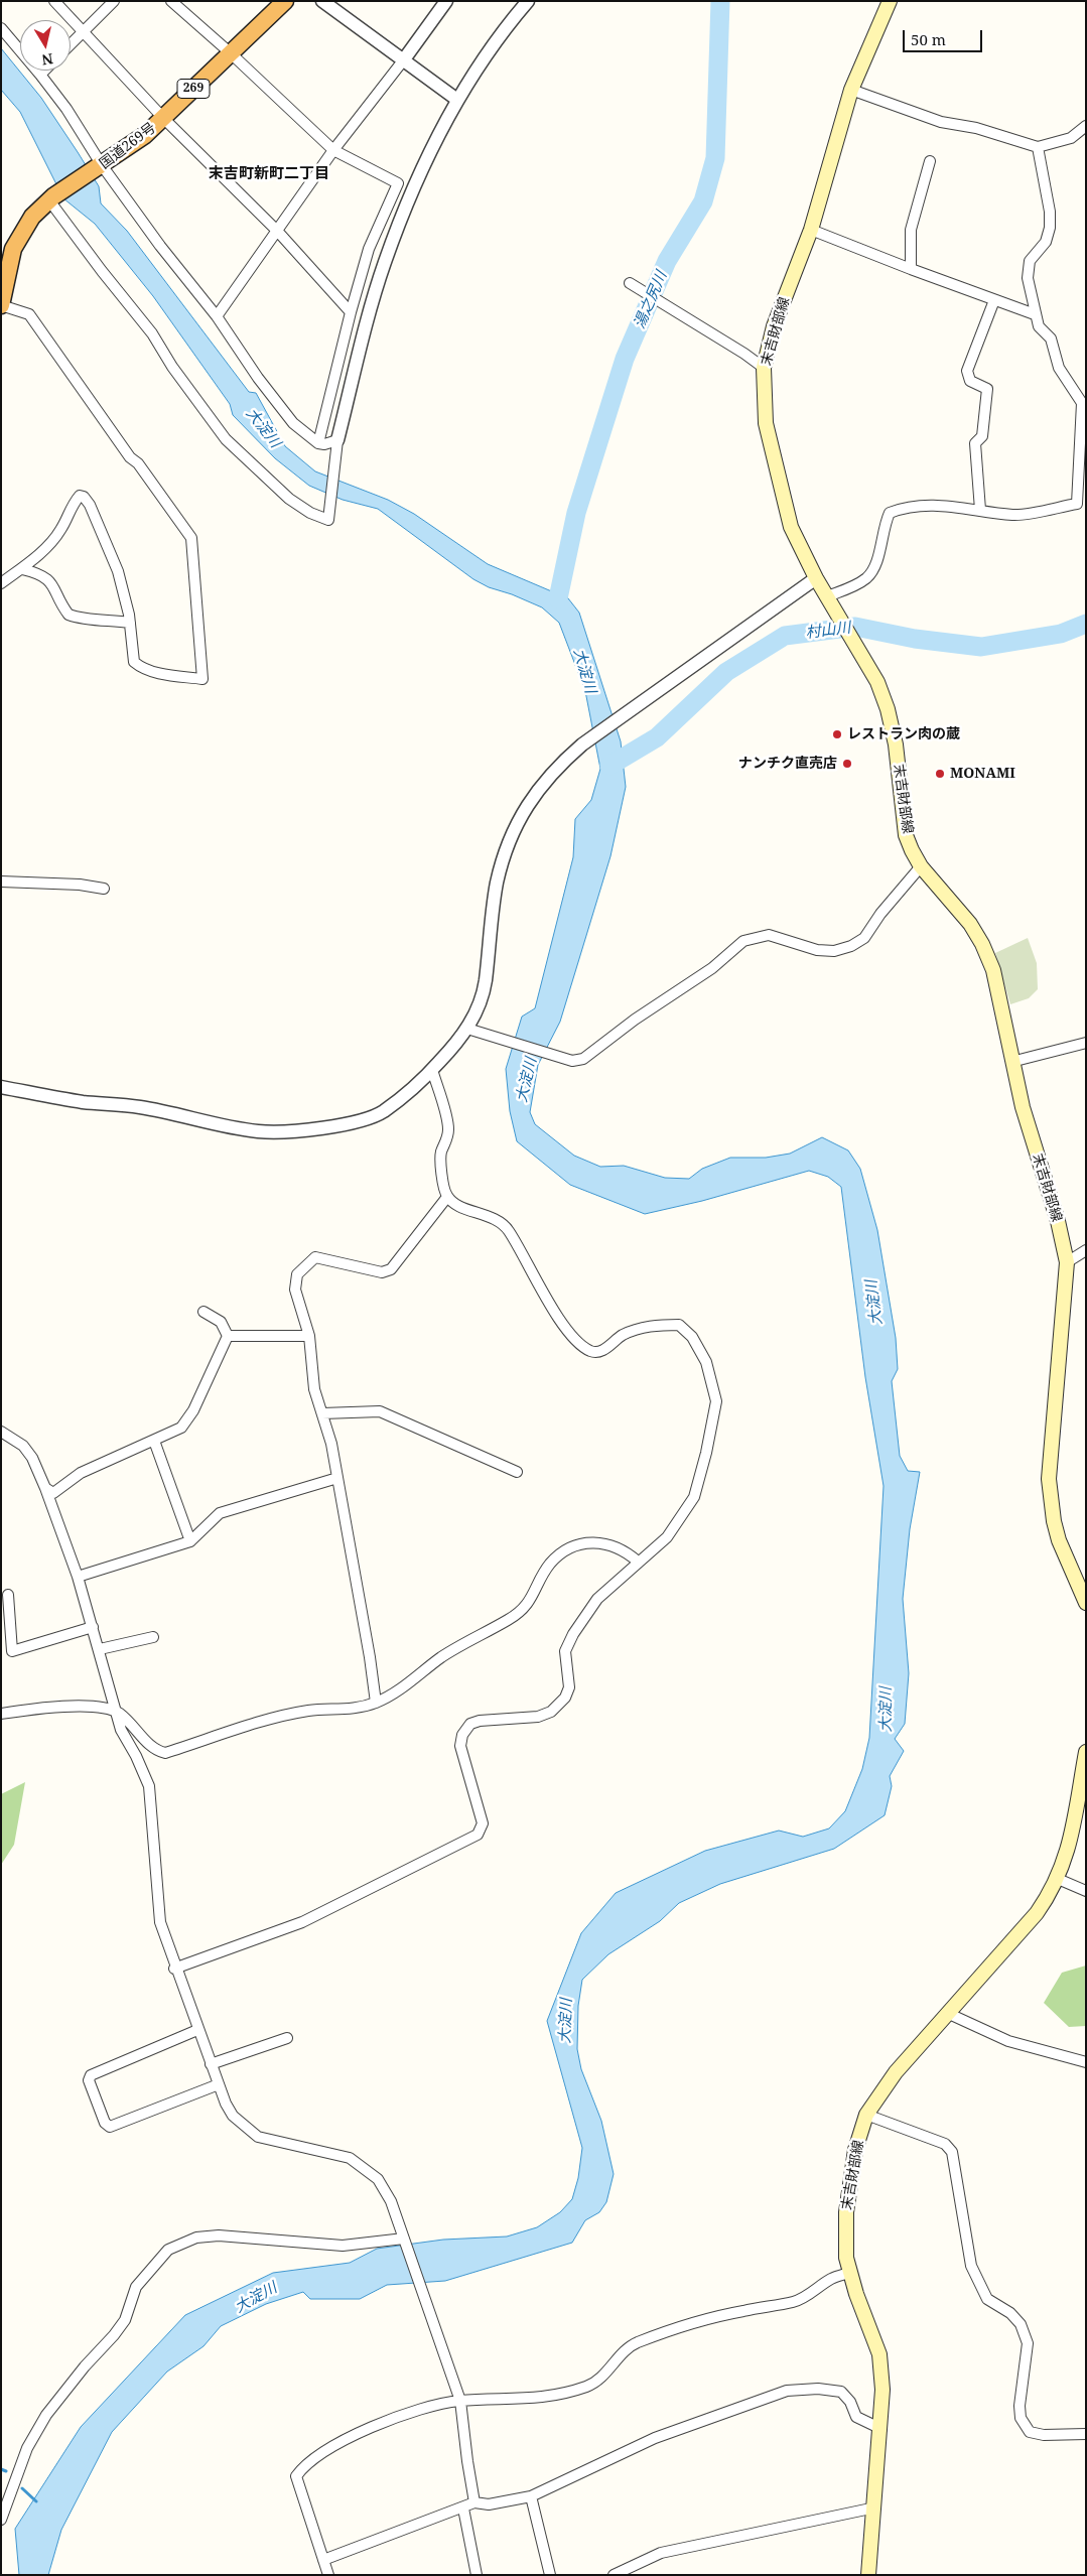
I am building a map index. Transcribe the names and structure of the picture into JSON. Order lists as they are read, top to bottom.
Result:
{
  "streets": {
    "highway": ["269", "国道269号"],
    "main road": ["末吉財部線"]
  },
  "districts": ["末吉町新町二丁目"],
  "water": ["湯之尻川", "大淀川", "村山川"],
  "places": ["レストラン肉の蔵", "ナンチク直売店", "MONAMI"],
  "scale_bar": "50 m",
  "north": "bottom"
}
